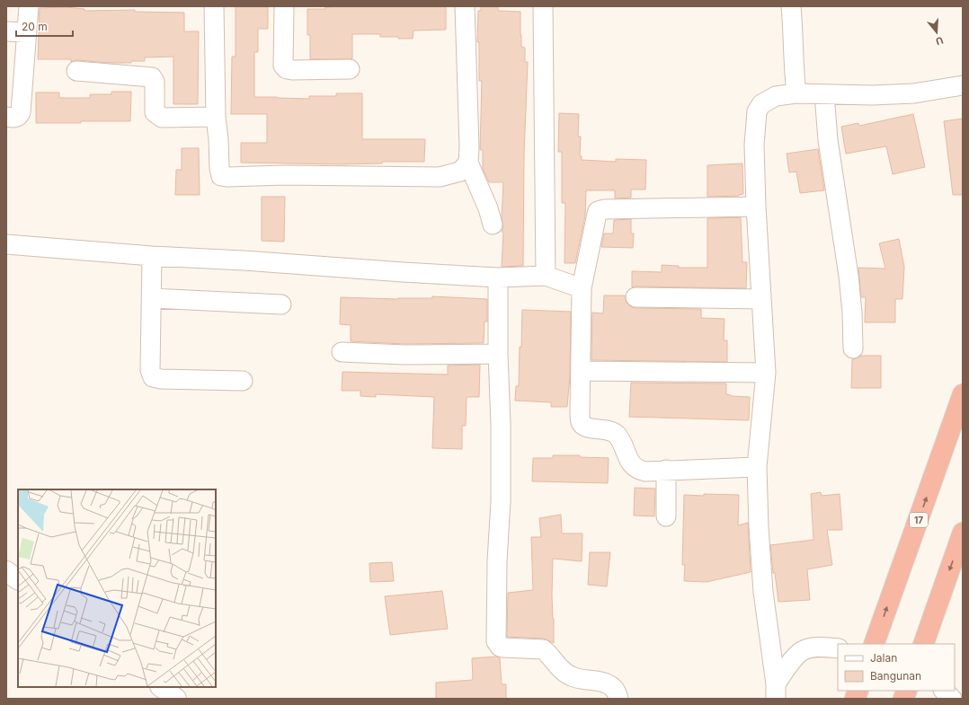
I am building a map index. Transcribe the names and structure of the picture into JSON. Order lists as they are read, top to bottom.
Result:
{
  "streets": {
    "highway": ["17"]
  },
  "legend": ["Jalan", "Bangunan"],
  "scale_bar": "20 m",
  "north": "bottom"
}
